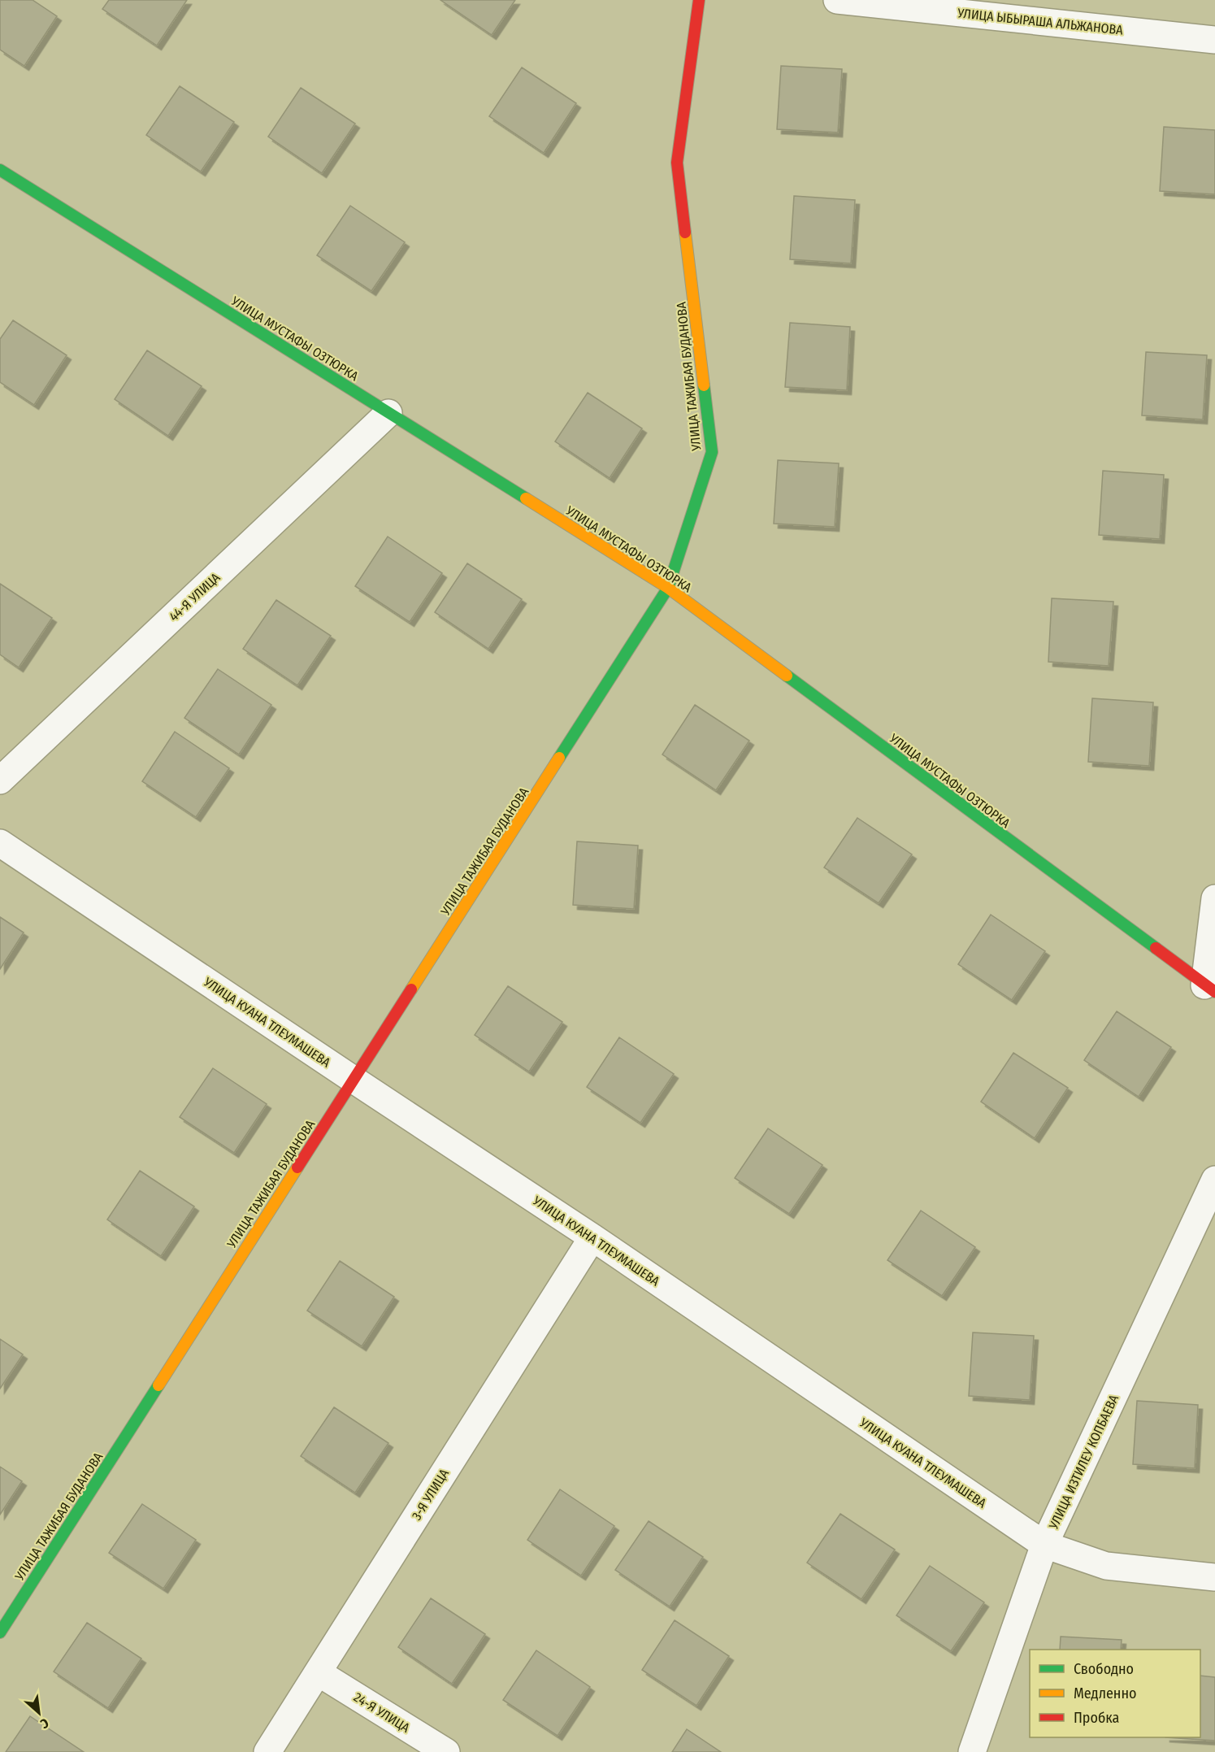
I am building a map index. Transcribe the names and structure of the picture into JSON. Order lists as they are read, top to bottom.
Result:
{
  "streets": {
    "street": [
      "УЛИЦА ЫБЫРАША АЛЬЖАНОВА",
      "УЛИЦА МУСТАФЫ ОЗТЮРКА",
      "УЛИЦА ТАЖИБАЯ БУДАНОВА",
      "44-Я УЛИЦА",
      "УЛИЦА КУАНА ТЛЕУМАШЕВА",
      "УЛИЦА ИЗТИЛЕУ КОПБАЕВА",
      "3-Я УЛИЦА",
      "24-Я УЛИЦА"
    ]
  },
  "crossings": [
    ["УЛИЦА МУСТАФЫ ОЗТЮРКА", "УЛИЦА ТАЖИБАЯ БУДАНОВА"],
    ["УЛИЦА МУСТАФЫ ОЗТЮРКА", "44-Я УЛИЦА"],
    ["УЛИЦА ТАЖИБАЯ БУДАНОВА", "УЛИЦА КУАНА ТЛЕУМАШЕВА"],
    ["УЛИЦА КУАНА ТЛЕУМАШЕВА", "УЛИЦА ИЗТИЛЕУ КОПБАЕВА"],
    ["УЛИЦА КУАНА ТЛЕУМАШЕВА", "3-Я УЛИЦА"],
    ["3-Я УЛИЦА", "24-Я УЛИЦА"]
  ],
  "legend": ["Свободно", "Медленно", "Пробка"],
  "north": "bottom right"
}
